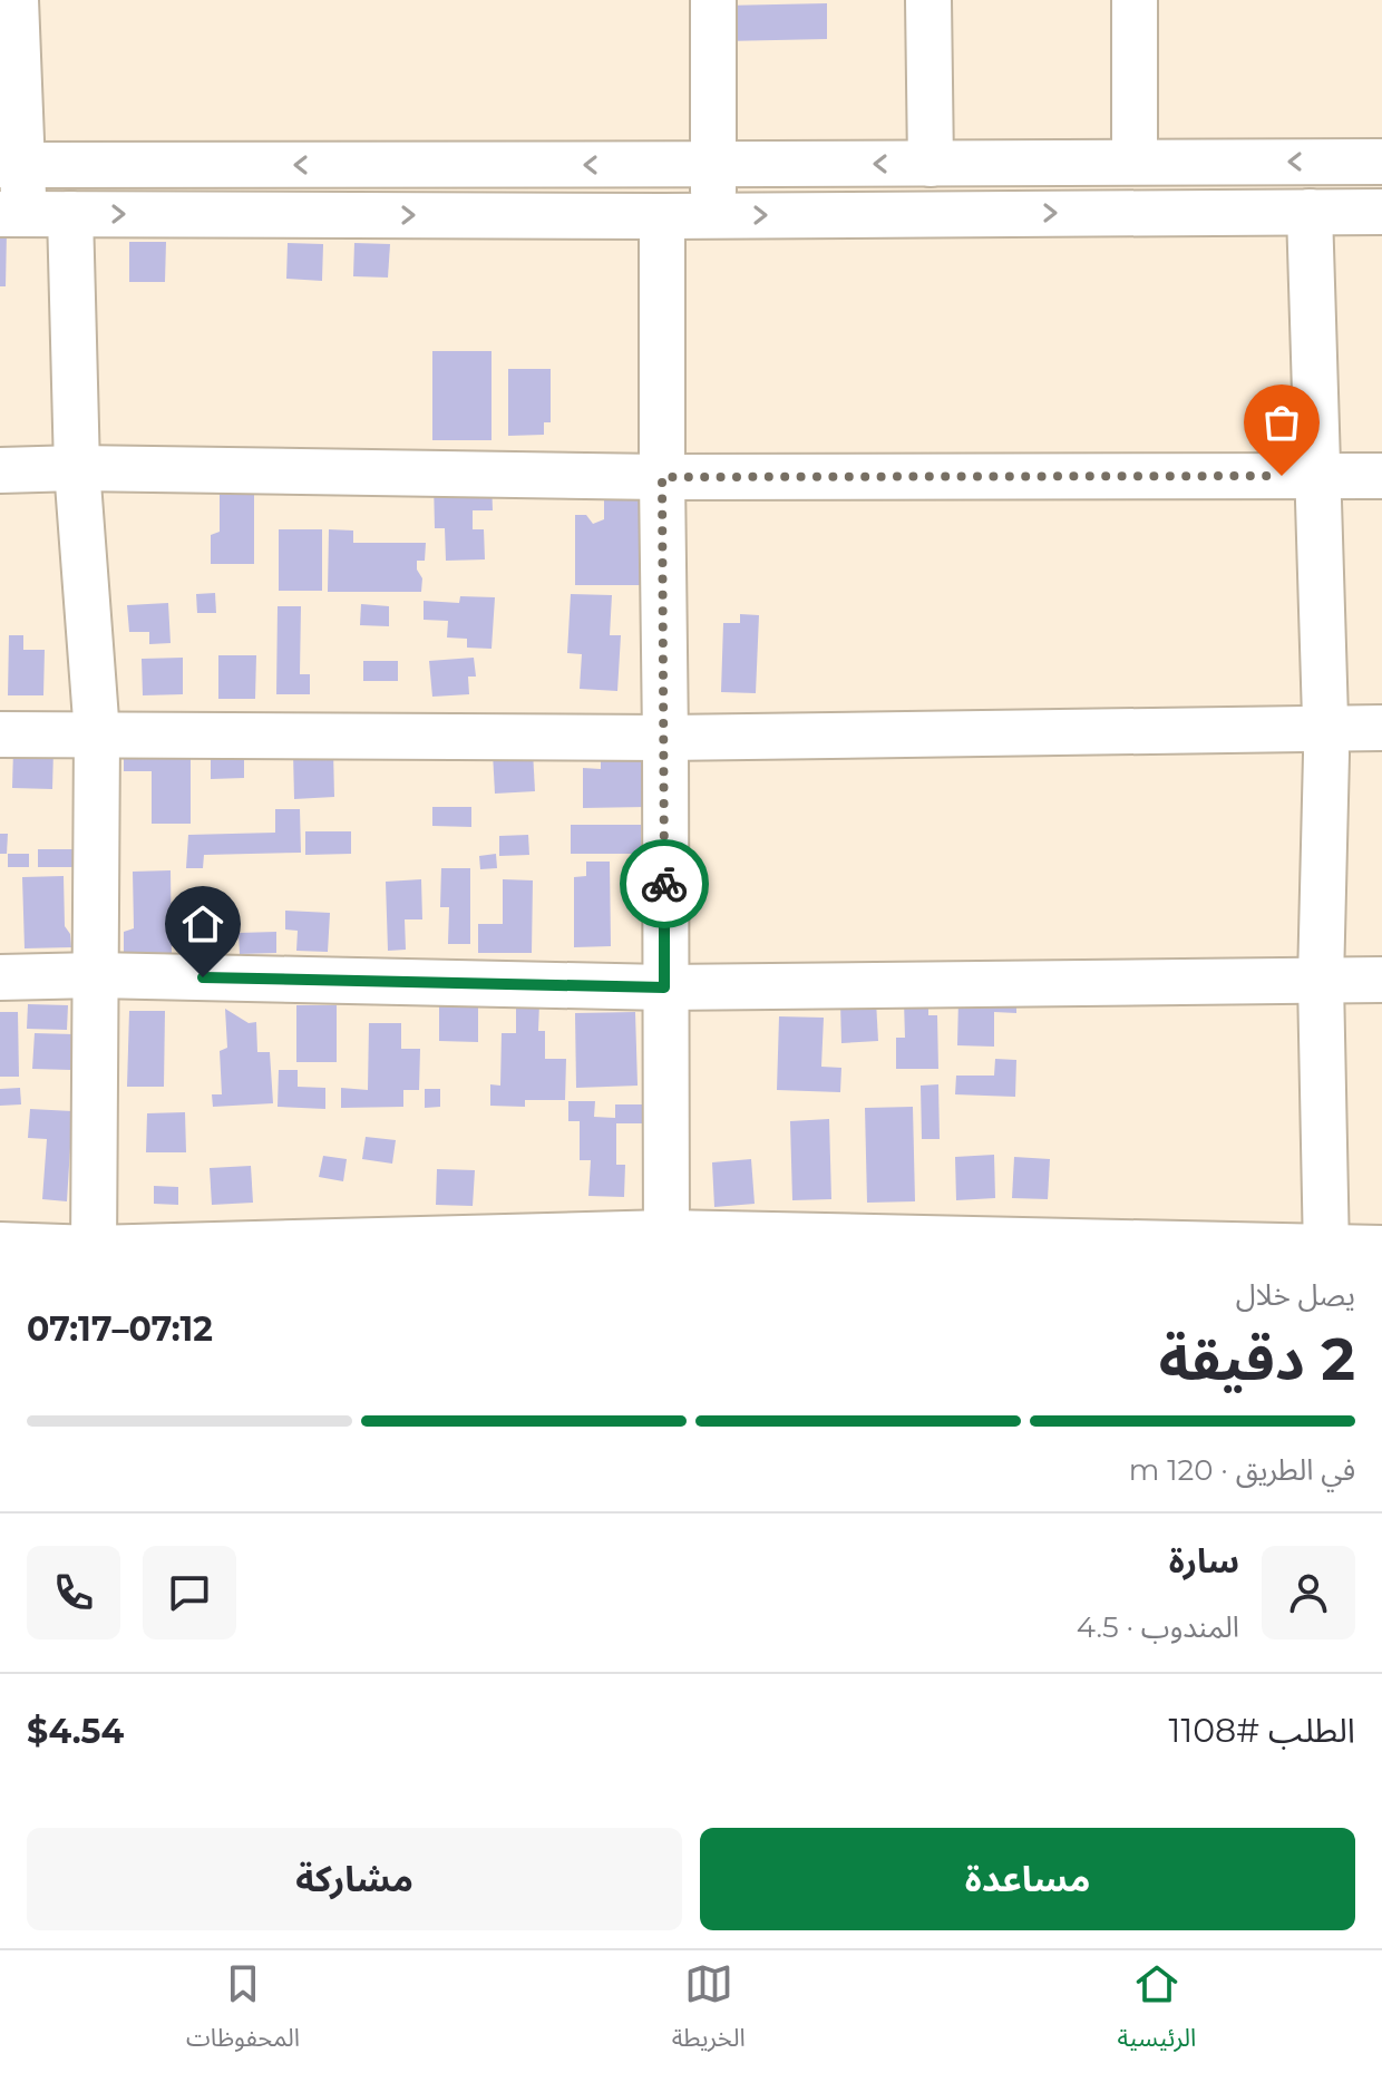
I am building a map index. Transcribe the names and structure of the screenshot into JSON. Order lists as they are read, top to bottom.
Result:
{
  "page": {
    "heading": ["2 دقيقة", "يصل خلال", "07:12–07:17"],
    "panel": [
      "سارة",
      "المندوب · 4.5",
      "الطلب #1108",
      "$4.54"
    ],
    "bar": "في الطريق · 120 m",
    "buttons": ["مساعدة", "مشاركة"],
    "tabs": ["الرئيسية", "الخريطة", "المحفوظات"]
  }
}
